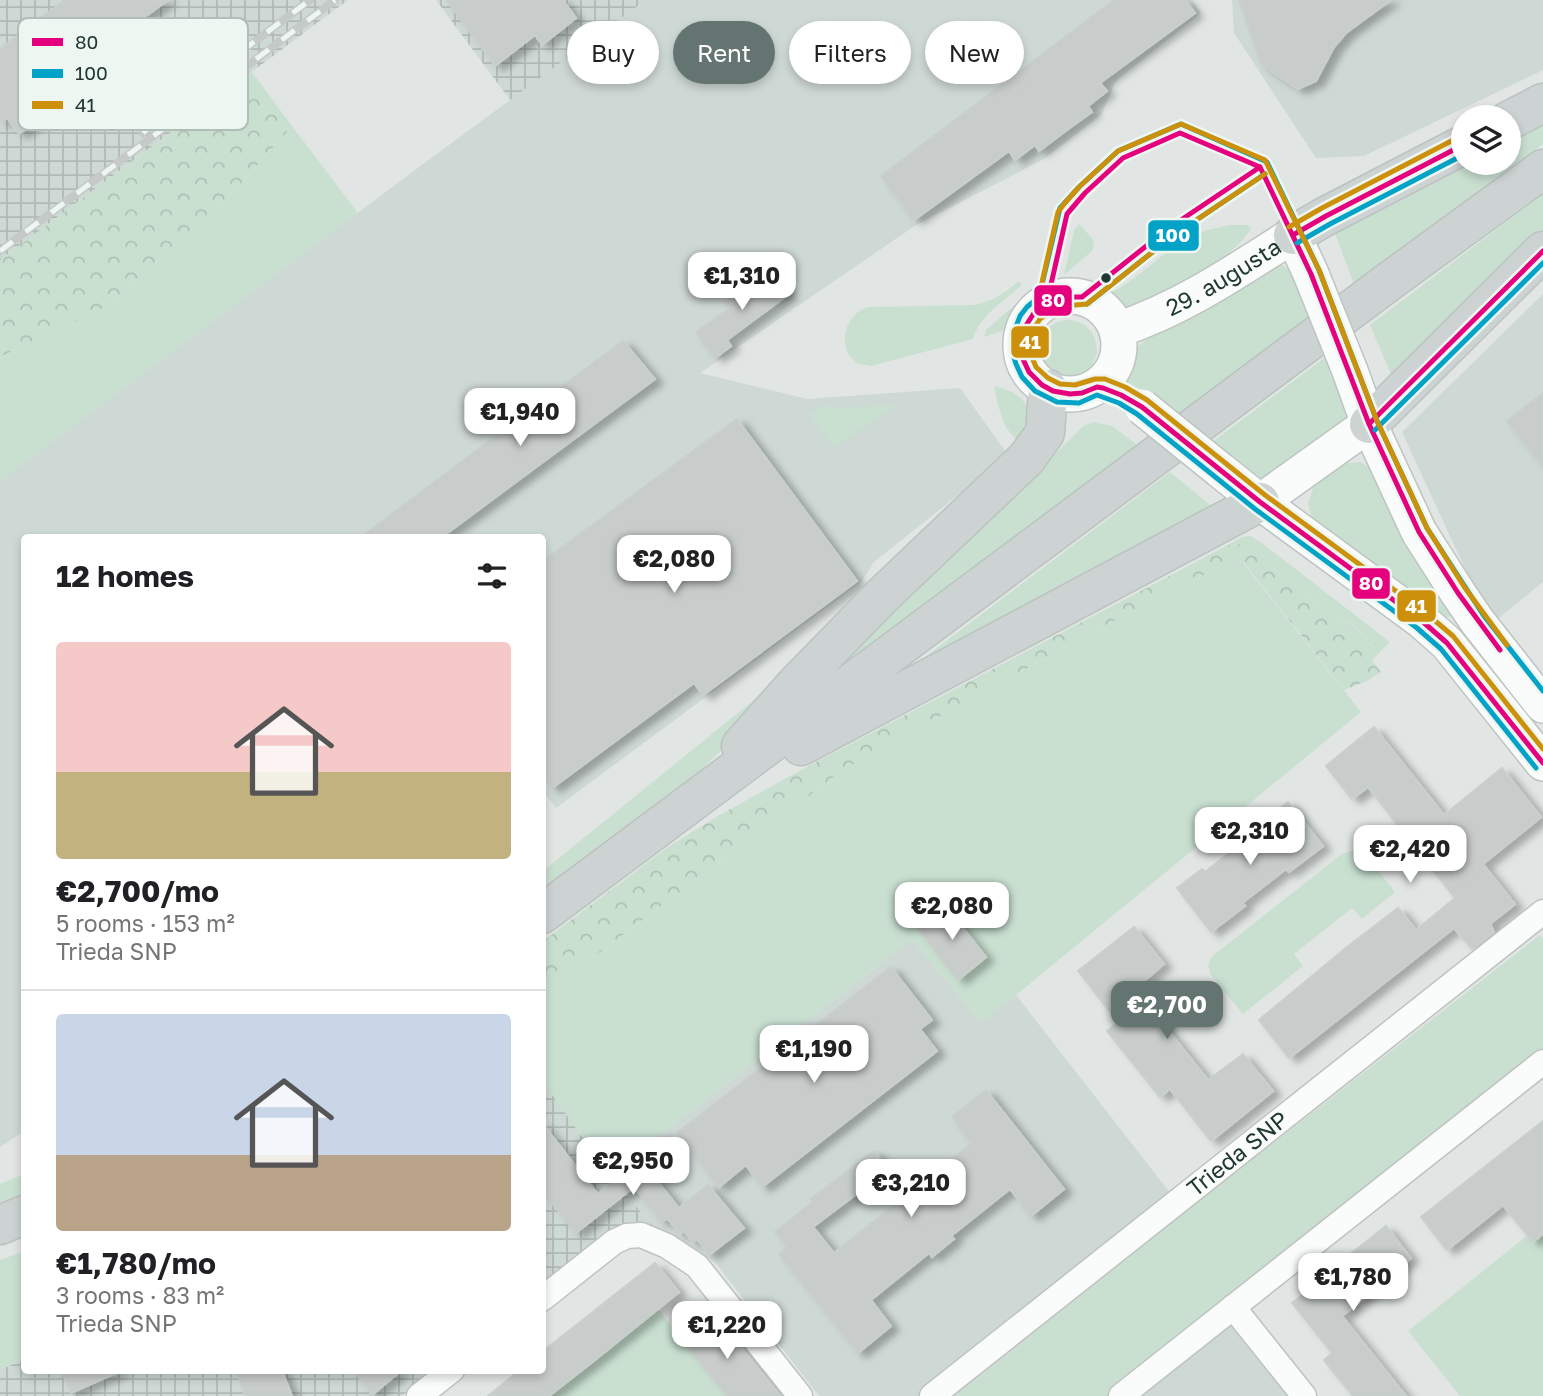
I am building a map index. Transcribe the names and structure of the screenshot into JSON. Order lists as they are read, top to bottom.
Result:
{
  "streets": {
    "street": ["29. augusta", "Trieda SNP"]
  },
  "lines": ["transit line 100", "transit line 41", "transit line 80"],
  "legend": ["80", "100", "41"],
  "page": {
    "chip": [
      "Buy",
      "Rent",
      "Filters",
      "New"
    ],
    "price": [
      "€1,310",
      "€1,940",
      "€2,080",
      "€2,310",
      "€2,420",
      "€2,080",
      "€2,700",
      "€1,190",
      "€2,950",
      "€3,210",
      "€1,780",
      "€1,220"
    ],
    "heading": "12 homes",
    "list": [
      {
        "name": "€2,700/mo",
        "note": "5 rooms · 153 m² · Trieda SNP"
      },
      {
        "name": "€1,780/mo",
        "note": "3 rooms · 83 m² · Trieda SNP"
      }
    ]
  }
}
